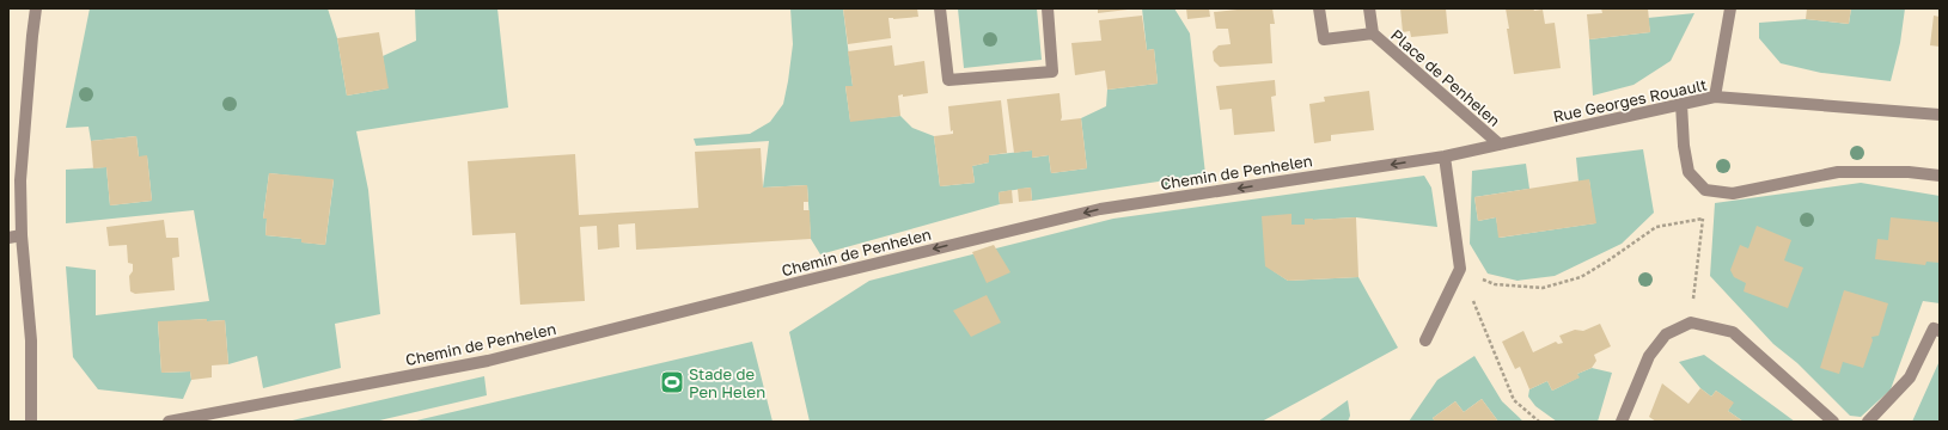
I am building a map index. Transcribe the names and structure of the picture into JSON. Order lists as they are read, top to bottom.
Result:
{
  "streets": {
    "street": ["Place de Penhelen", "Rue Georges Rouault", "Chemin de Penhelen"]
  },
  "crossings": [
    ["Place de Penhelen", "Rue Georges Rouault"],
    ["Rue Georges Rouault", "Chemin de Penhelen"]
  ],
  "one_way": ["Chemin de Penhelen"],
  "places": {
    "sports": ["Stade de Pen Helen"]
  }
}
